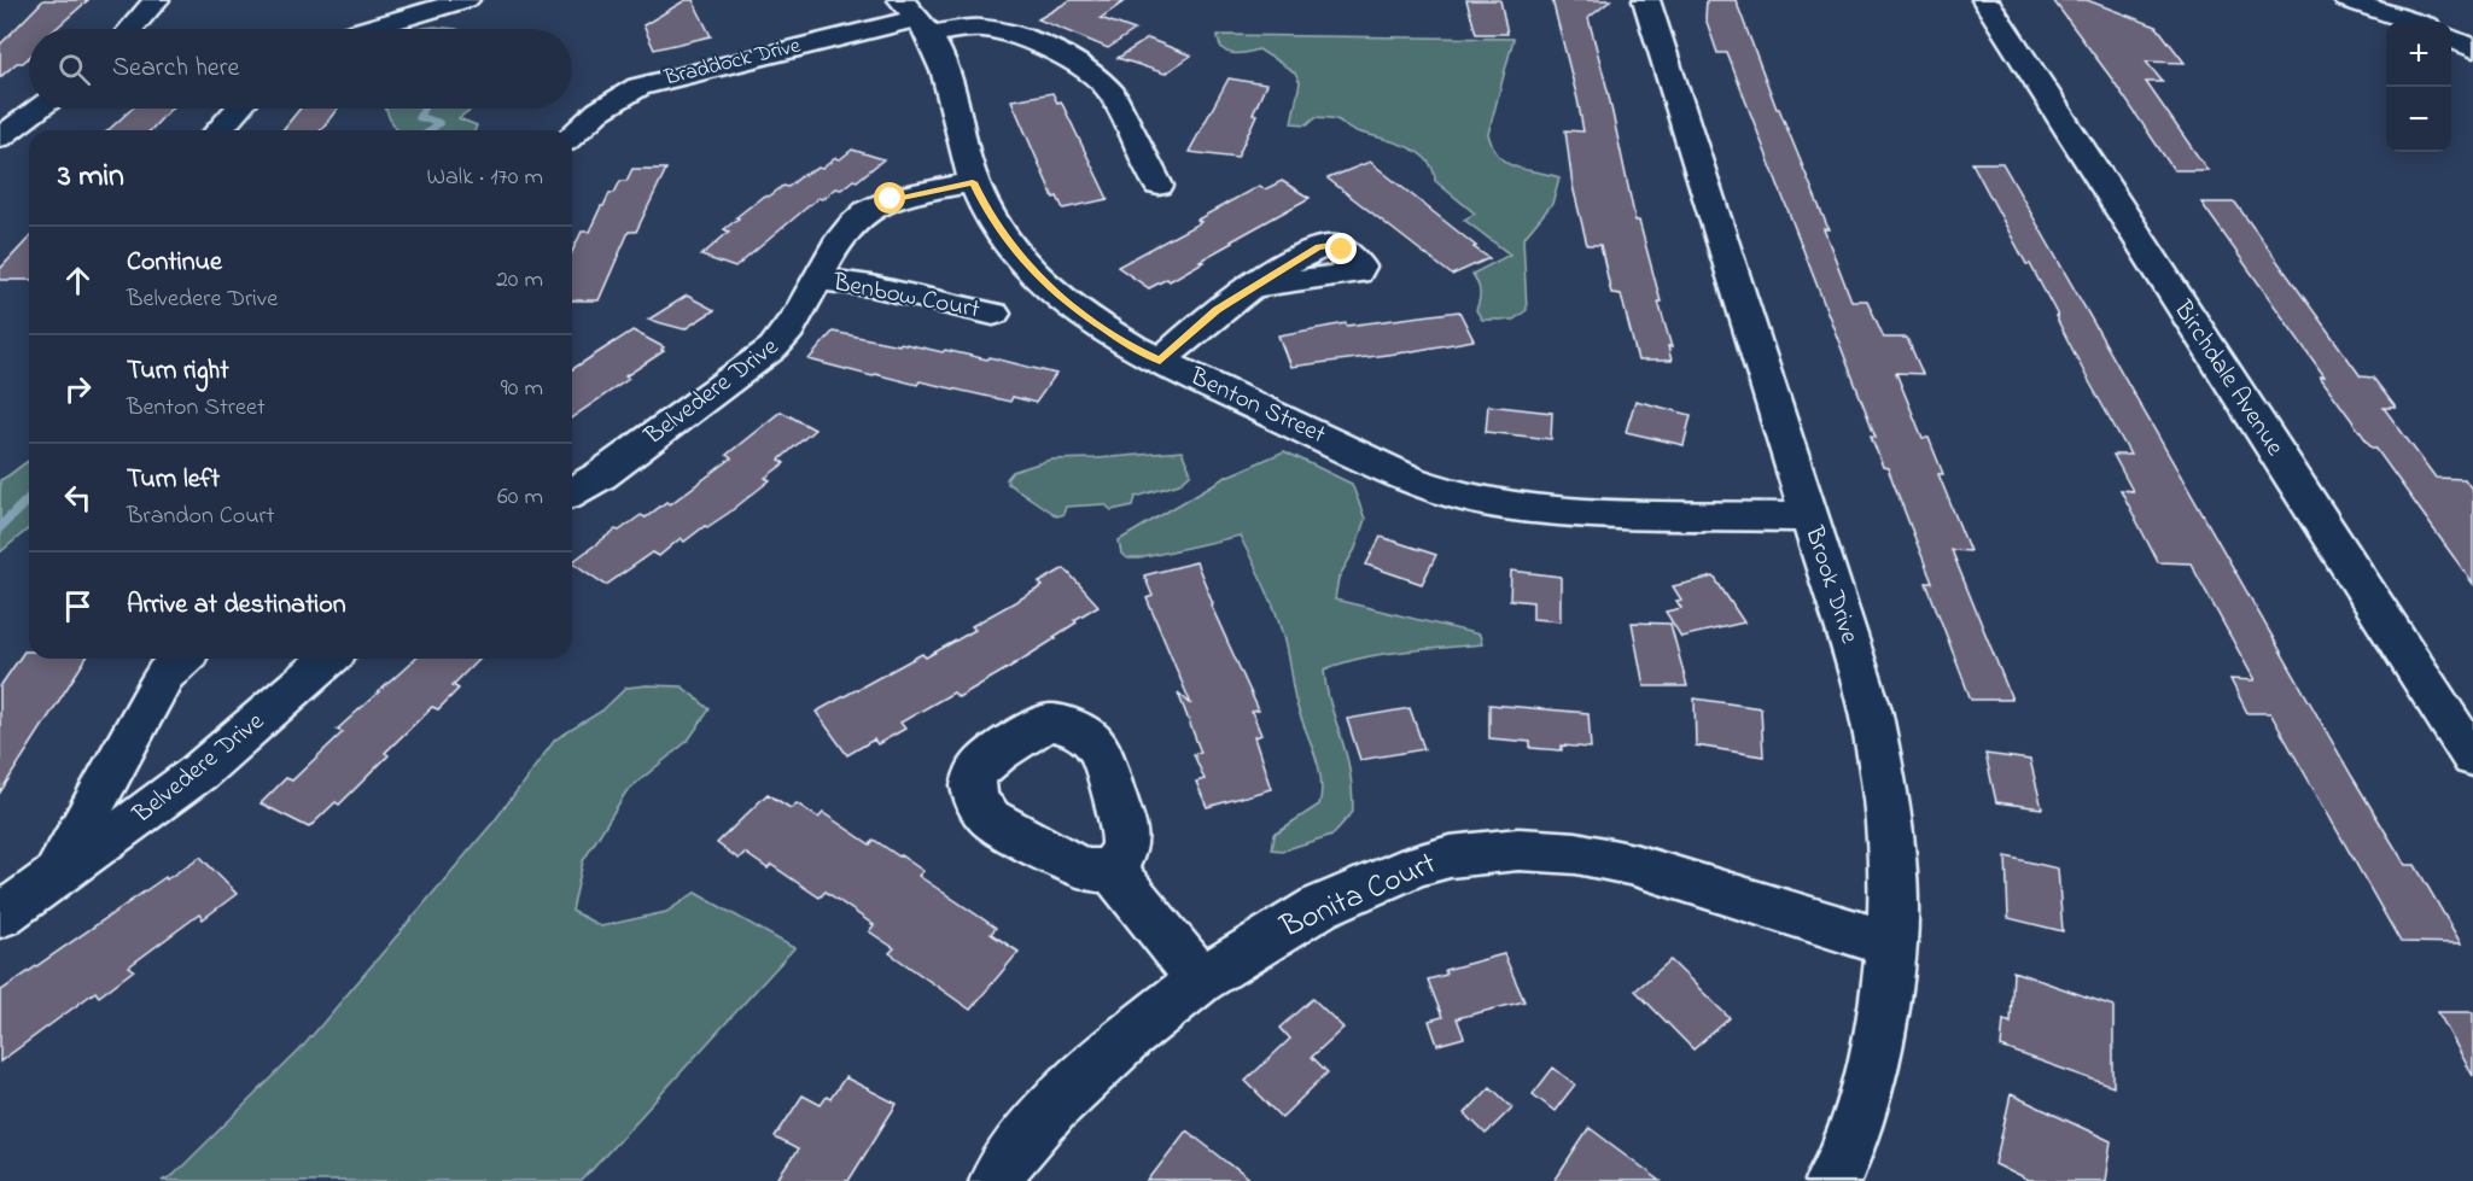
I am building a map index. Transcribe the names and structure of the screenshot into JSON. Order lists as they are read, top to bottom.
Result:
{
  "streets": {
    "street": [
      "Braddock Drive",
      "Benbow Court",
      "Birchdale Avenue",
      "Belvedere Drive",
      "Benton Street",
      "Brook Drive",
      "Bonita Court"
    ]
  },
  "crossings": [
    ["Braddock Drive", "Benton Street"],
    ["Benbow Court", "Belvedere Drive"],
    ["Belvedere Drive", "Benton Street"],
    ["Benton Street", "Brook Drive"],
    ["Brook Drive", "Bonita Court"]
  ],
  "page": {
    "map_buttons": ["+", "−"],
    "search": "Search here",
    "heading": ["3 min", "Walk · 170 m"],
    "list": [
      ["Continue", "Belvedere Drive", "20 m"],
      ["Turn right", "Benton Street", "90 m"],
      ["Turn left", "Brandon Court", "60 m"],
      "Arrive at destination"
    ]
  }
}
